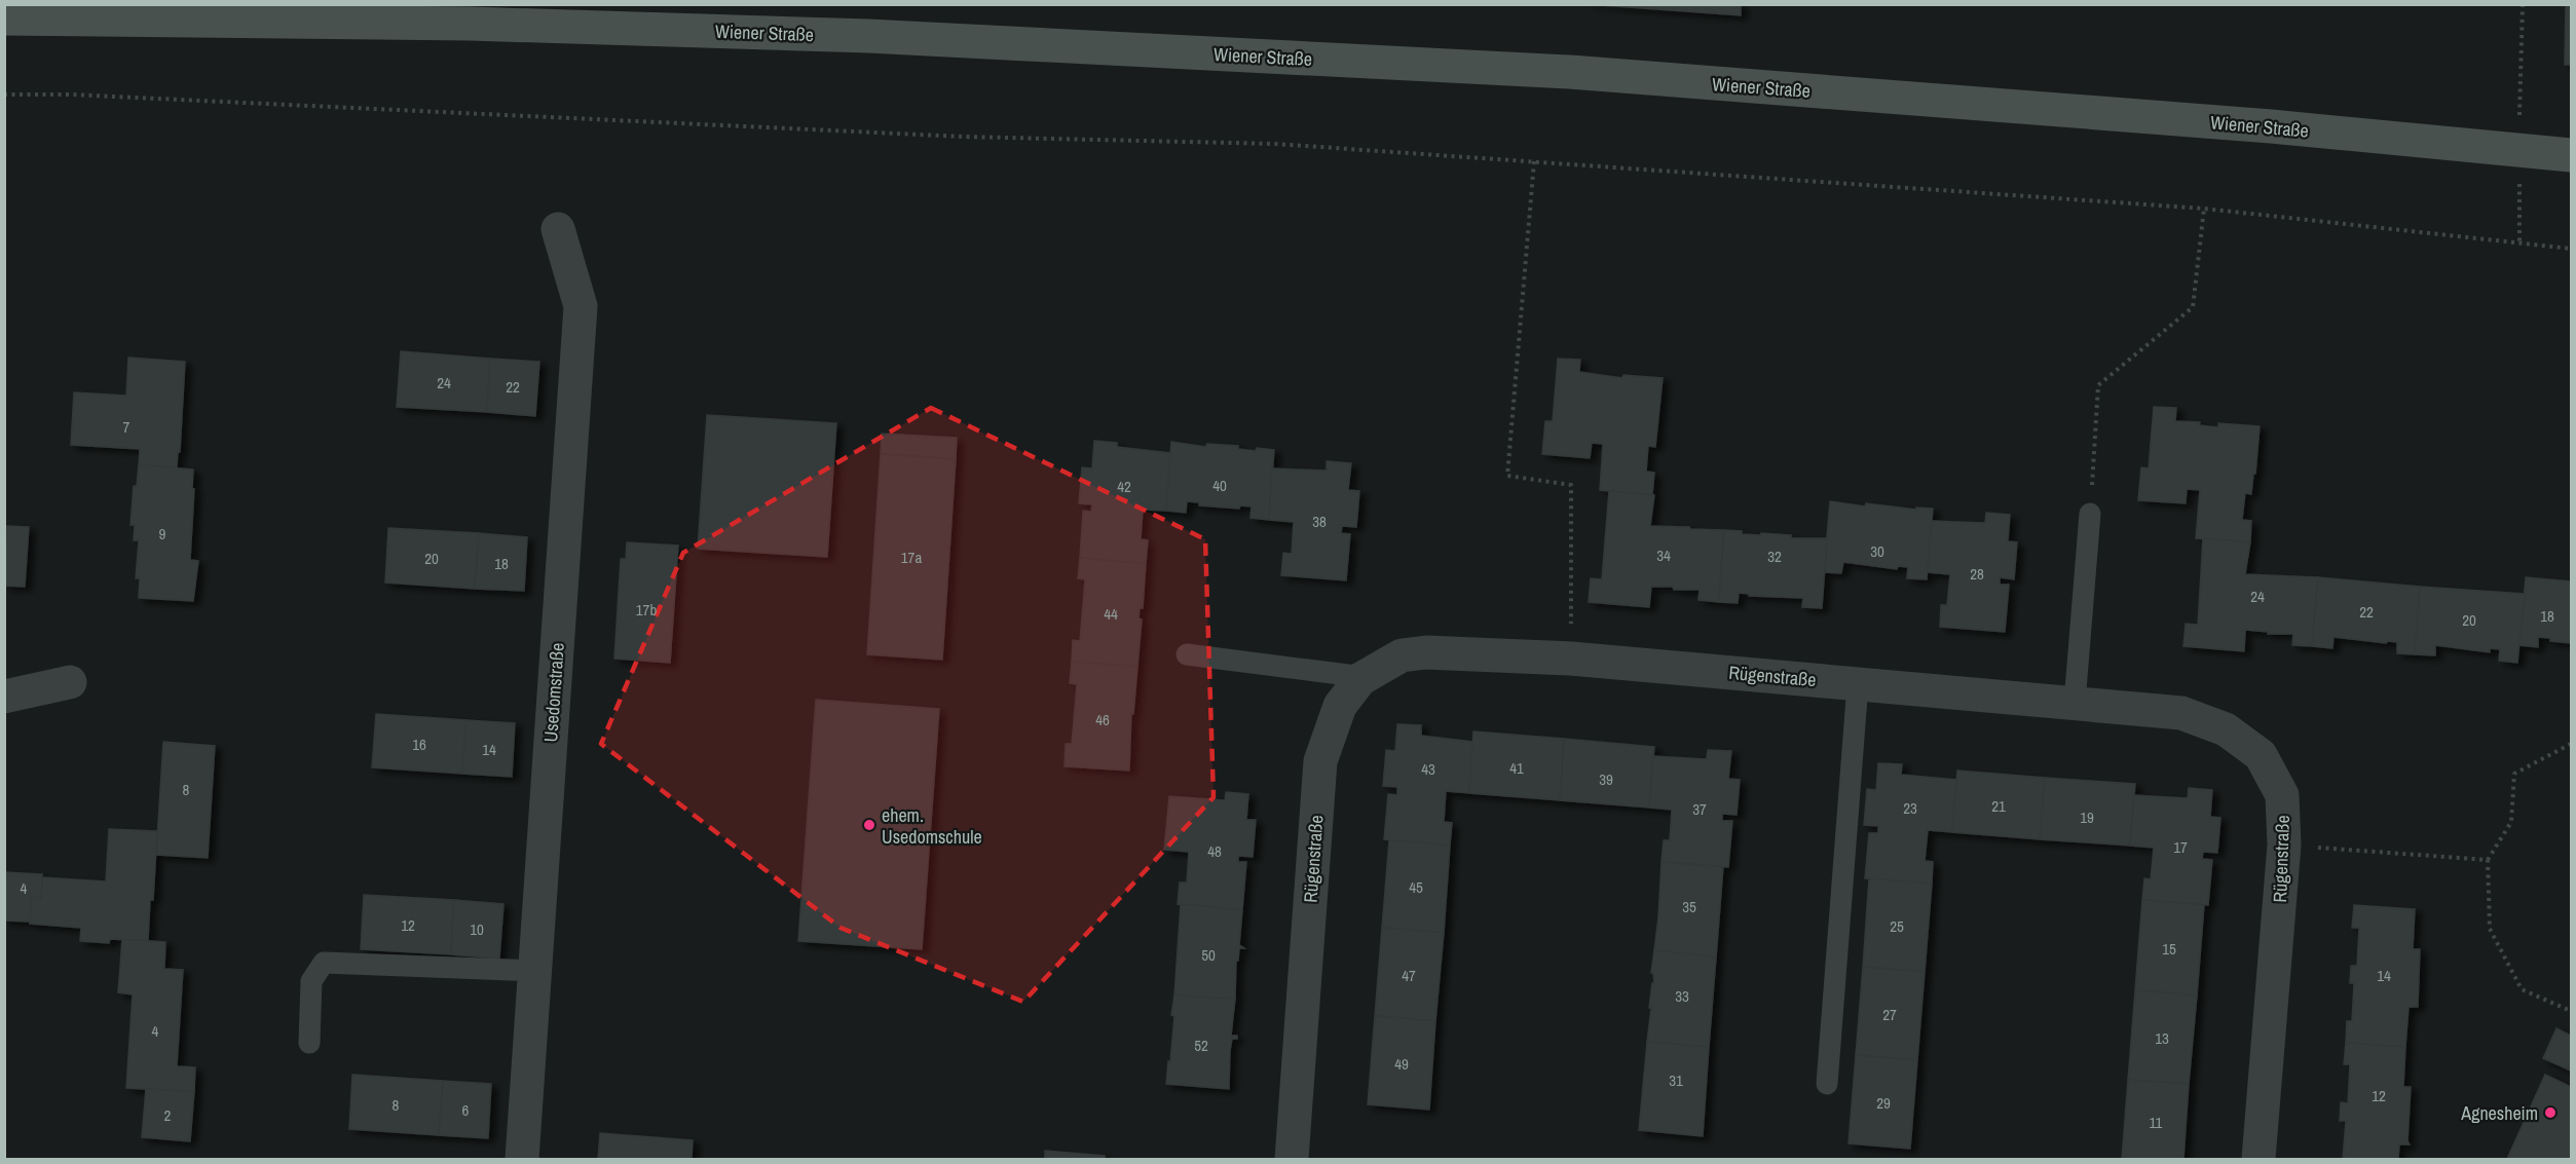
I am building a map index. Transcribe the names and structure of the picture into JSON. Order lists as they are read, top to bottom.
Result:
{
  "streets": {
    "street": ["Wiener Straße", "Rügenstraße", "Usedomstraße"]
  },
  "places": ["ehem. Usedomschule", "Agnesheim"],
  "house_numbers": [
    "24",
    "22",
    "7",
    "40",
    "42",
    "38",
    "9",
    "30",
    "34",
    "32",
    "17a",
    "20",
    "18",
    "28",
    "24",
    "17b",
    "22",
    "44",
    "18",
    "20",
    "46",
    "16",
    "14",
    "41",
    "43",
    "39",
    "8",
    "21",
    "23",
    "37",
    "19",
    "17",
    "48",
    "45",
    "4",
    "35",
    "12",
    "25",
    "10",
    "15",
    "50",
    "47",
    "14",
    "33",
    "27",
    "4",
    "13",
    "52",
    "49",
    "31",
    "12",
    "29",
    "8",
    "6",
    "2",
    "11"
  ]
}
